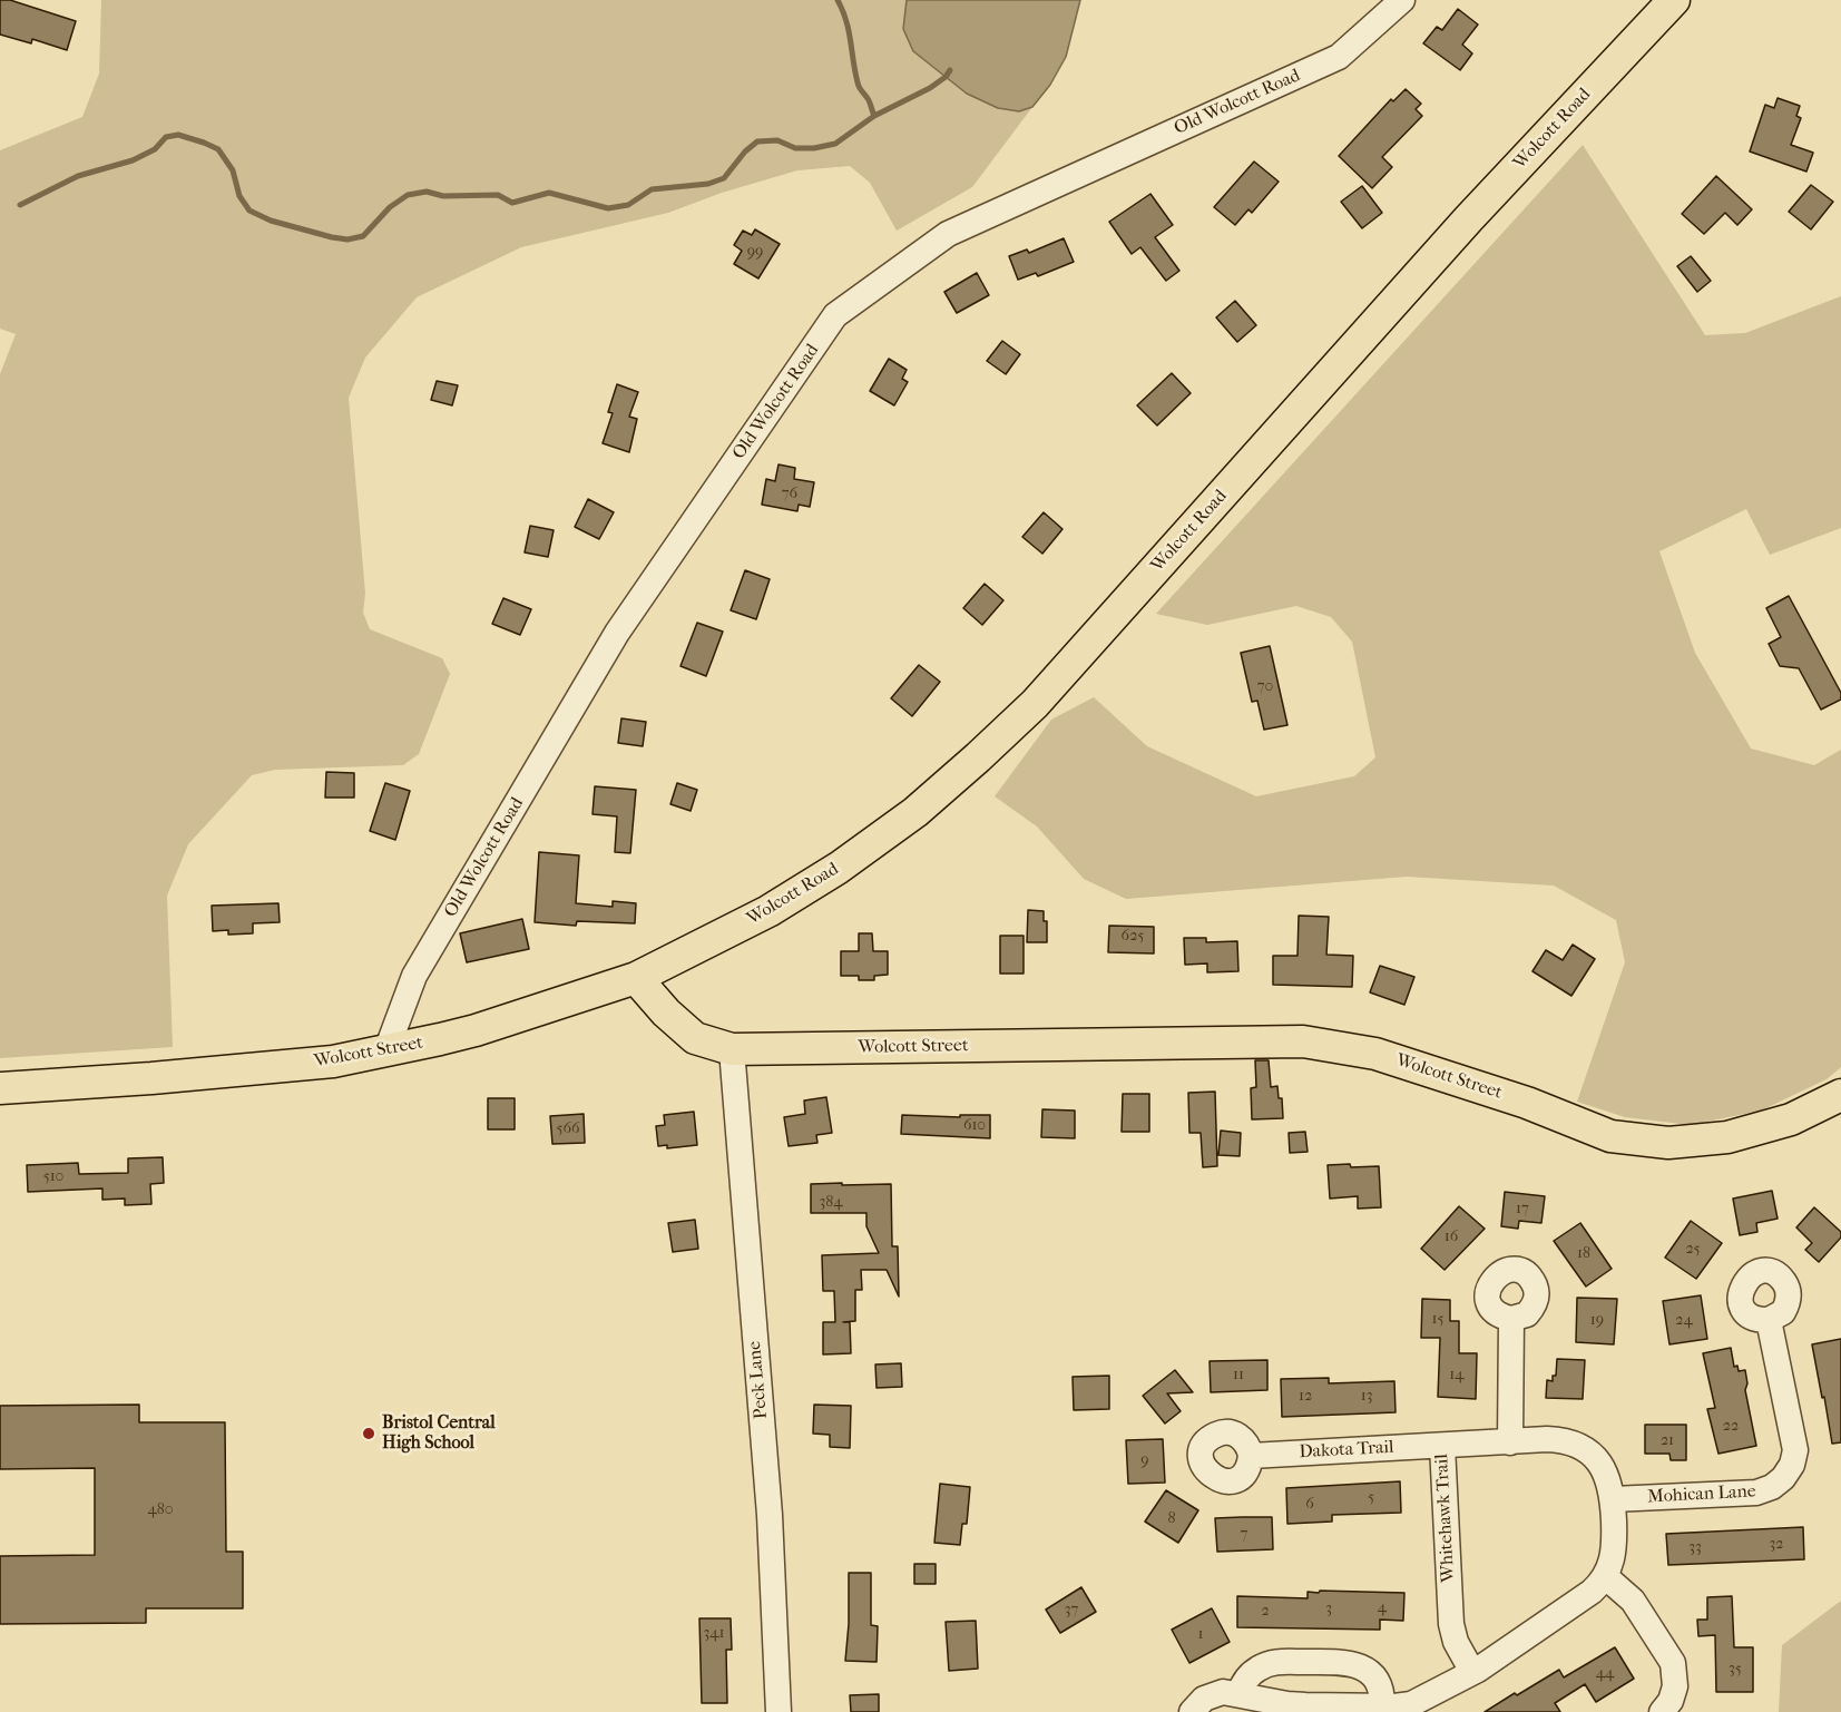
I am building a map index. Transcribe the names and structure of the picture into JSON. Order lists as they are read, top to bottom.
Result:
{
  "streets": {
    "main road": ["Wolcott Road", "Wolcott Street"],
    "street": [
      "Old Wolcott Road",
      "Peck Lane",
      "Dakota Trail",
      "Mohican Lane",
      "Whitehawk Trail"
    ]
  },
  "crossings": [
    ["Old Wolcott Road", "Wolcott Street"],
    ["Wolcott Road", "Wolcott Street"],
    ["Wolcott Street", "Peck Lane"],
    ["Dakota Trail", "Whitehawk Trail"],
    ["Mohican Lane", "Whitehawk Trail"]
  ],
  "places": ["Bristol Central High School"],
  "house_numbers": [
    "99",
    "76",
    "70",
    "625",
    "610",
    "566",
    "510",
    "384",
    "17",
    "16",
    "25",
    "18",
    "15",
    "19",
    "24",
    "11",
    "14",
    "12",
    "13",
    "22",
    "21",
    "9",
    "5",
    "6",
    "480",
    "8",
    "7",
    "32",
    "33",
    "4",
    "3",
    "37",
    "2",
    "341",
    "1",
    "35",
    "44"
  ]
}
